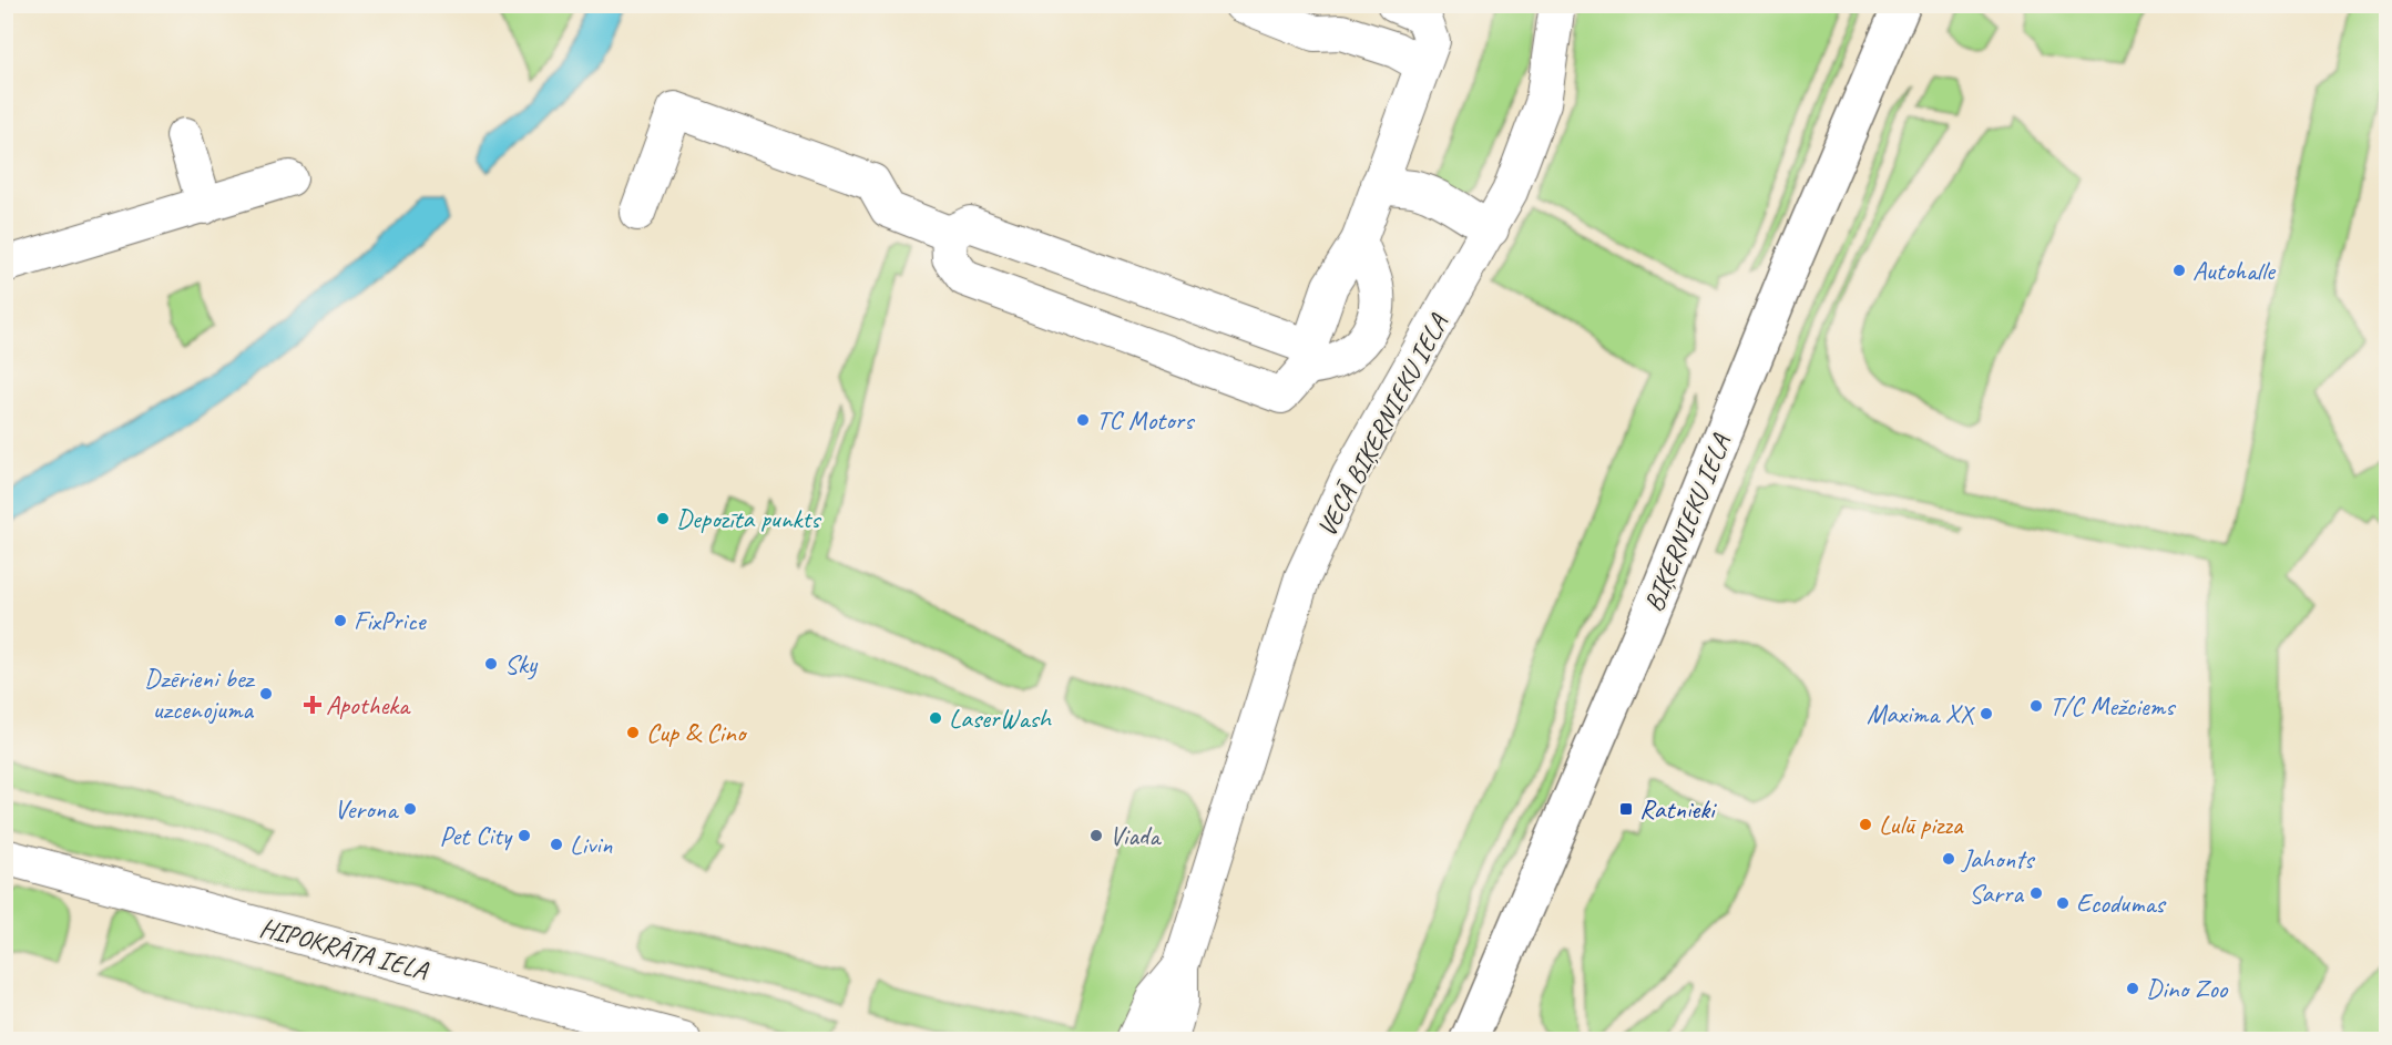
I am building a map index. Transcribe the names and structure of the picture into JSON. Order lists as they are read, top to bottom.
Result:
{
  "streets": {
    "main road": ["BIĶERNIEKU IELA"],
    "street": ["VECĀ BIĶERNIEKU IELA", "HIPOKRĀTA IELA"]
  },
  "places": {
    "other": [
      "Autohalle",
      "TC Motors",
      "Depozīta punkts",
      "FixPrice",
      "Sky",
      "Dzērieni bez uzcenojuma",
      "T/C Mežciems",
      "Maxima XX",
      "LaserWash",
      "Cup & Cino",
      "Verona",
      "Lulū pizza",
      "Pet City",
      "Viada",
      "Livin",
      "Jahonts",
      "Sarra",
      "Ecodumas",
      "Dino Zoo"
    ],
    "health": ["Apotheka"],
    "transit": ["Ratnieki"]
  }
}
